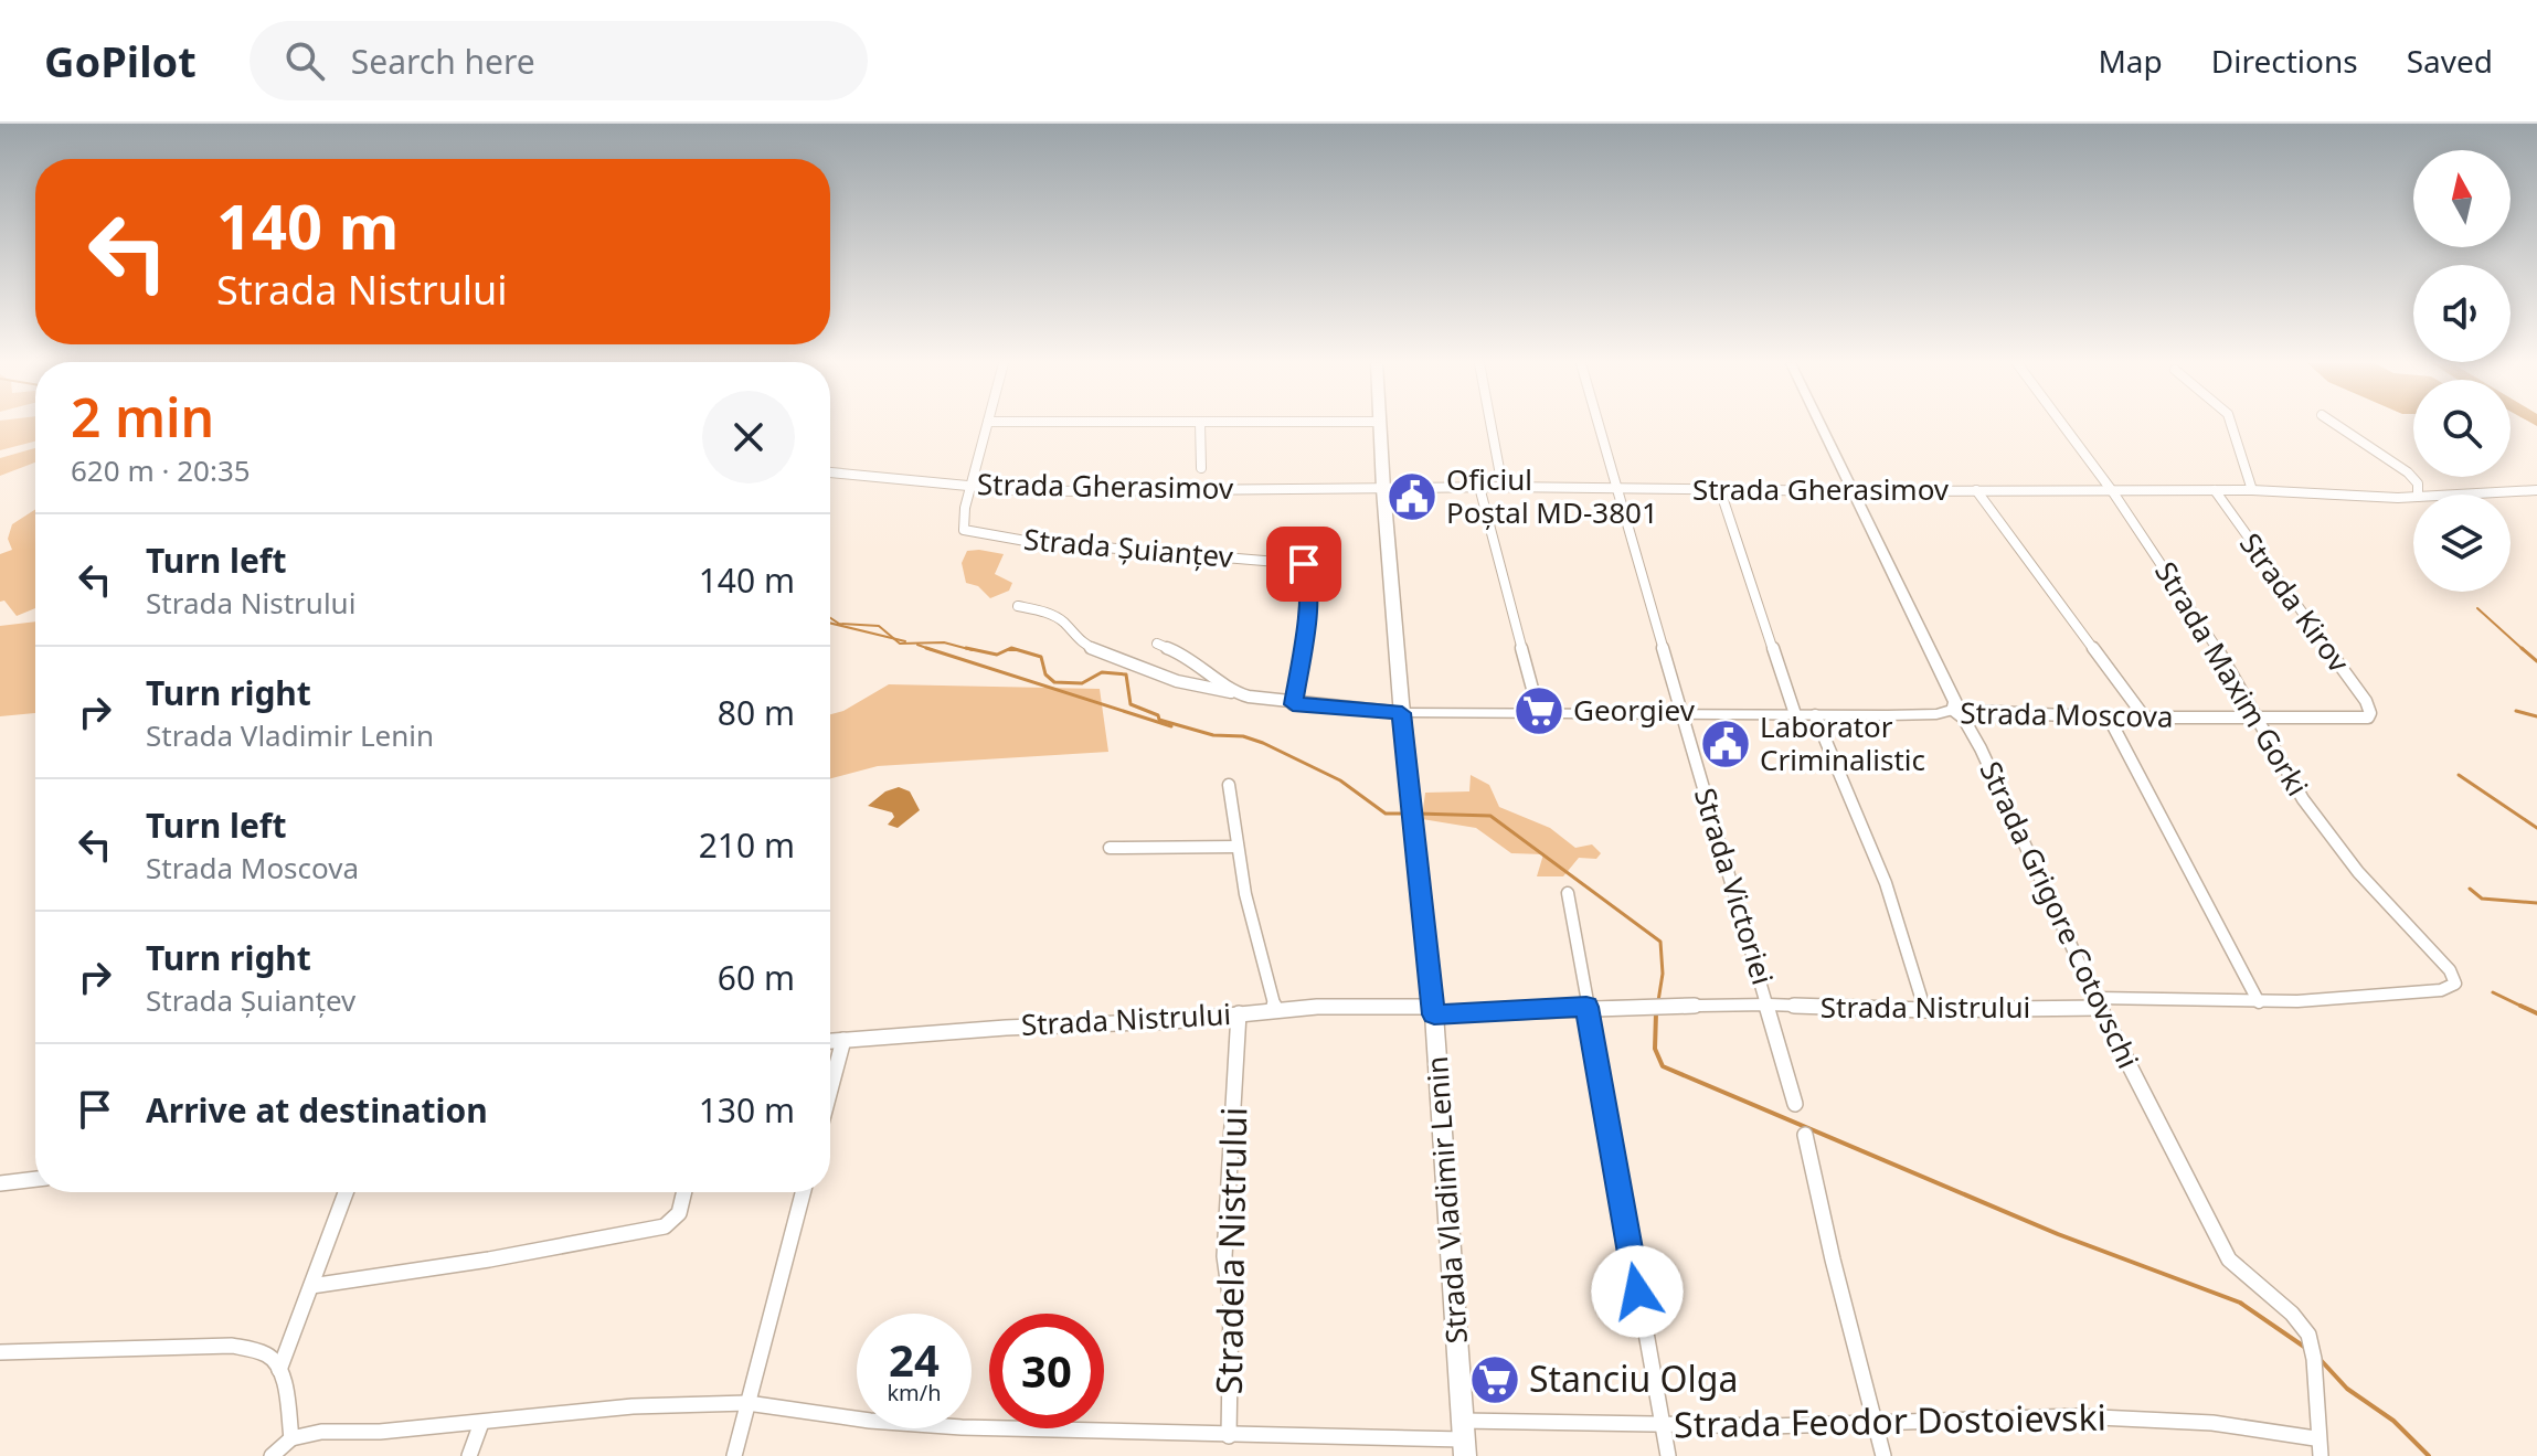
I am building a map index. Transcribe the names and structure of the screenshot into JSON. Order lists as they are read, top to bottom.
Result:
{
  "streets": {
    "main road": ["Strada Vladimir Lenin"],
    "street": [
      "Strada Gherasimov",
      "Strada Șuianțev",
      "Strada Kirov",
      "Strada Maxim Gorki",
      "Strada Moscova",
      "Strada Victoriei",
      "Strada Grigore Cotovschi",
      "Strada Nistrului",
      "Stradela Nistrului",
      "Strada Feodor Dostoievski"
    ]
  },
  "crossings": [
    ["Strada Gherasimov", "Strada Șuianțev"],
    ["Strada Gherasimov", "Strada Kirov"],
    ["Strada Gherasimov", "Strada Maxim Gorki"],
    ["Strada Gherasimov", "Strada Victoriei"],
    ["Strada Gherasimov", "Strada Grigore Cotovschi"],
    ["Strada Gherasimov", "Strada Vladimir Lenin"],
    ["Strada Șuianțev", "Strada Moscova"],
    ["Strada Kirov", "Strada Moscova"],
    ["Strada Maxim Gorki", "Strada Moscova"],
    ["Strada Maxim Gorki", "Strada Nistrului"],
    ["Strada Moscova", "Strada Victoriei"],
    ["Strada Moscova", "Strada Grigore Cotovschi"],
    ["Strada Moscova", "Strada Vladimir Lenin"],
    ["Strada Victoriei", "Strada Nistrului"],
    ["Strada Grigore Cotovschi", "Strada Nistrului"],
    ["Strada Grigore Cotovschi", "Strada Feodor Dostoievski"],
    ["Strada Nistrului", "Strada Vladimir Lenin"],
    ["Strada Nistrului", "Stradela Nistrului"],
    ["Strada Vladimir Lenin", "Strada Feodor Dostoievski"],
    ["Stradela Nistrului", "Strada Feodor Dostoievski"]
  ],
  "places": {
    "public building": ["Oficiul Poștal MD-3801", "Laborator Criminalistic"],
    "supermarket": ["Georgiev", "Stanciu Olga"]
  },
  "north": "top",
  "page": {
    "header": "GoPilot",
    "search": "Search here",
    "nav": ["Map", "Directions", "Saved"],
    "turn": ["140 m", "Strada Nistrului"],
    "heading": ["2 min", "620 m · 20:35"],
    "list": [
      {
        "name": "Turn left",
        "note": "Strada Nistrului",
        "value": "140 m"
      },
      {
        "name": "Turn right",
        "note": "Strada Vladimir Lenin",
        "value": "80 m"
      },
      {
        "name": "Turn left",
        "note": "Strada Moscova",
        "value": "210 m"
      },
      {
        "name": "Turn right",
        "note": "Strada Șuianțev",
        "value": "60 m"
      },
      {
        "name": "Arrive at destination",
        "value": "130 m"
      }
    ],
    "speed": "24 km/h",
    "limit": "30"
  }
}
